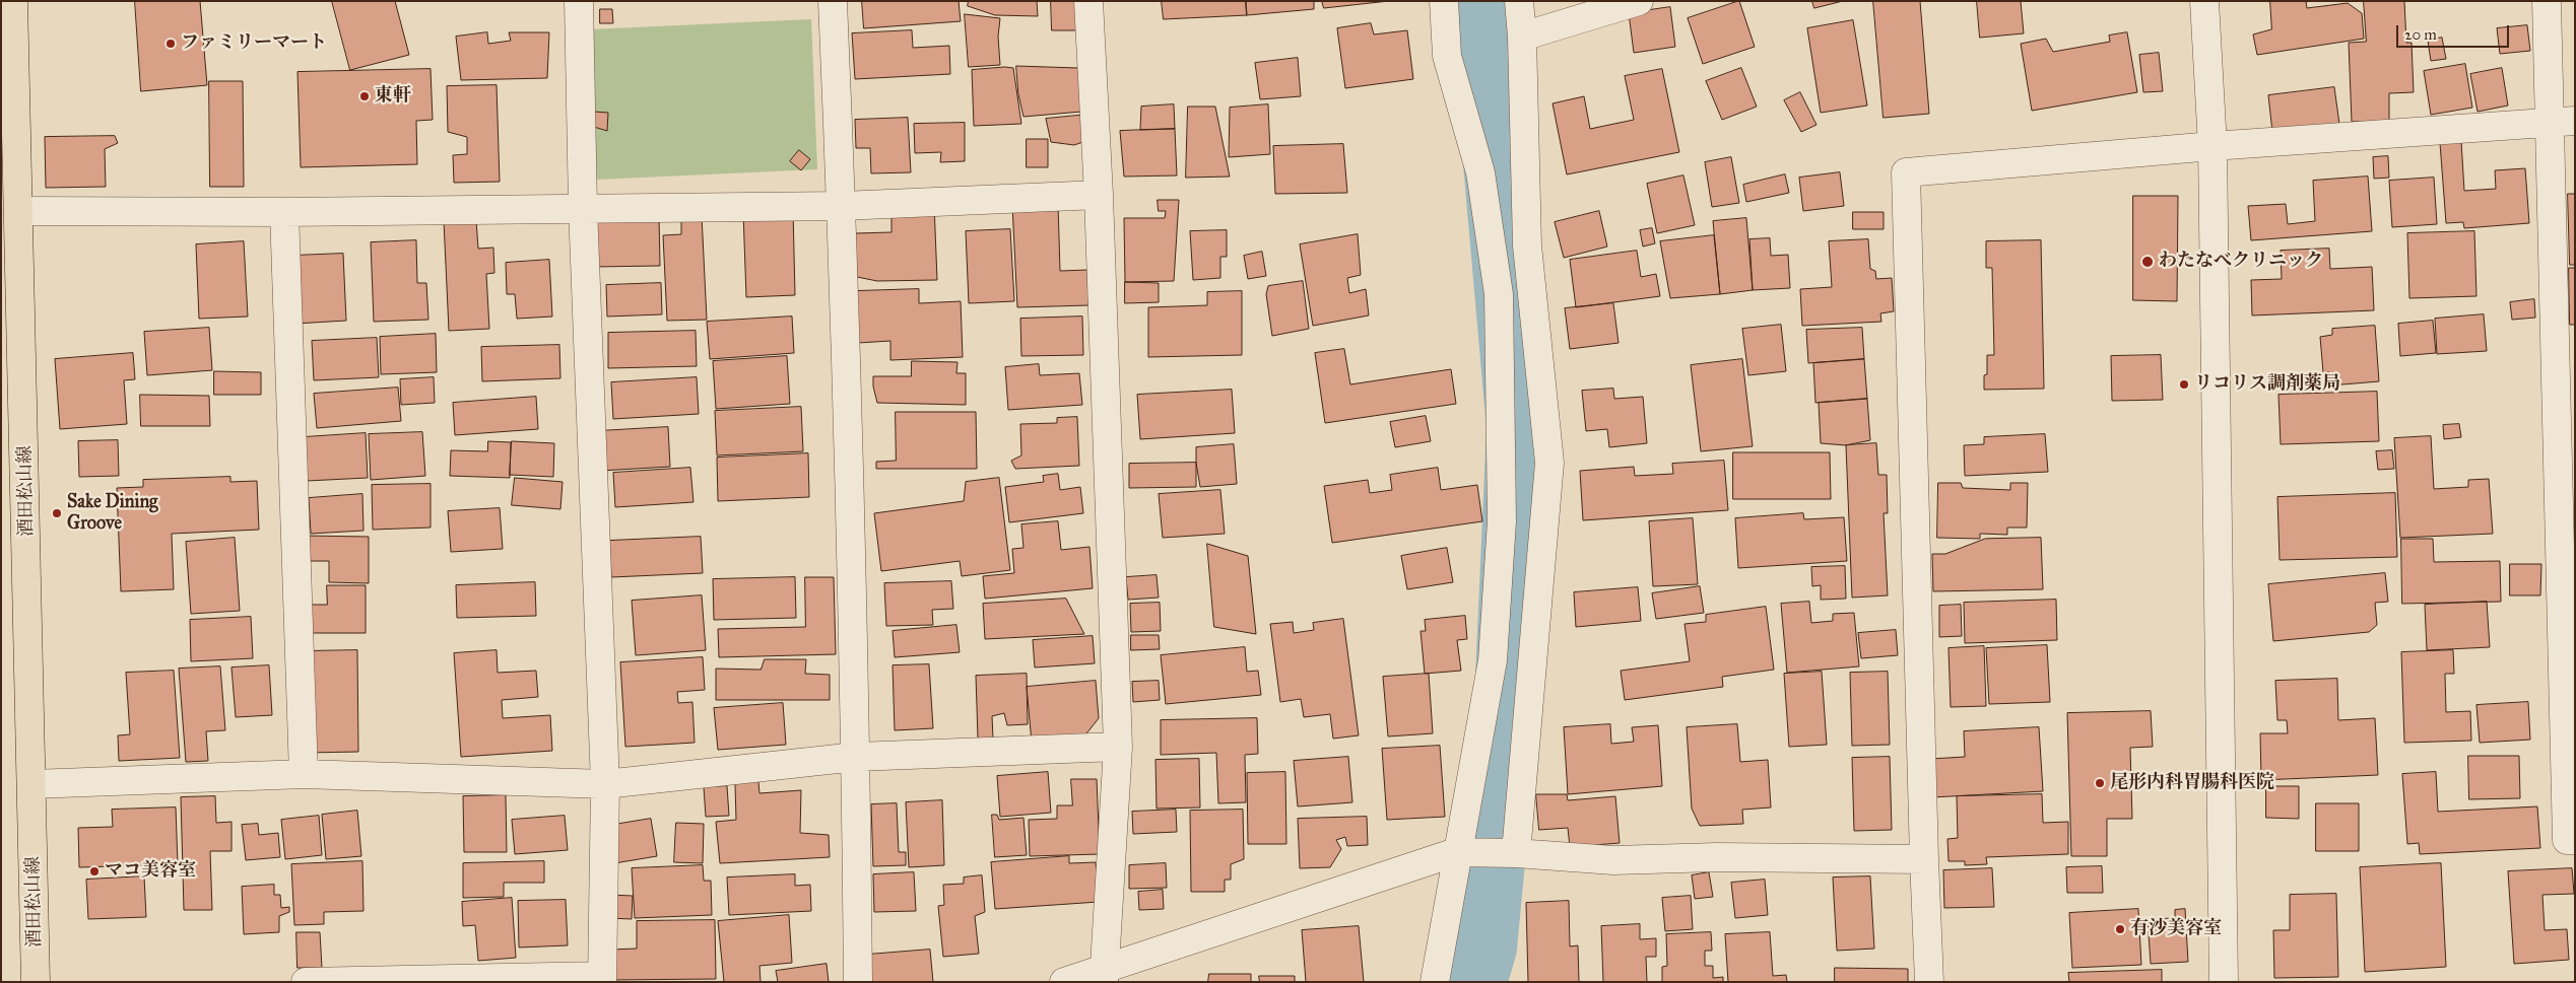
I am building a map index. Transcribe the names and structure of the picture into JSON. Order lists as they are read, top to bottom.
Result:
{
  "streets": {
    "main road": ["酒田松山線"]
  },
  "places": [
    "ファミリーマート",
    "東軒",
    "わたなべクリニック",
    "リコリス調剤薬局",
    "Sake Dining Groove",
    "尾形内科胃腸科医院",
    "マコ美容室",
    "有沙美容室"
  ],
  "scale_bar": "20 m"
}
